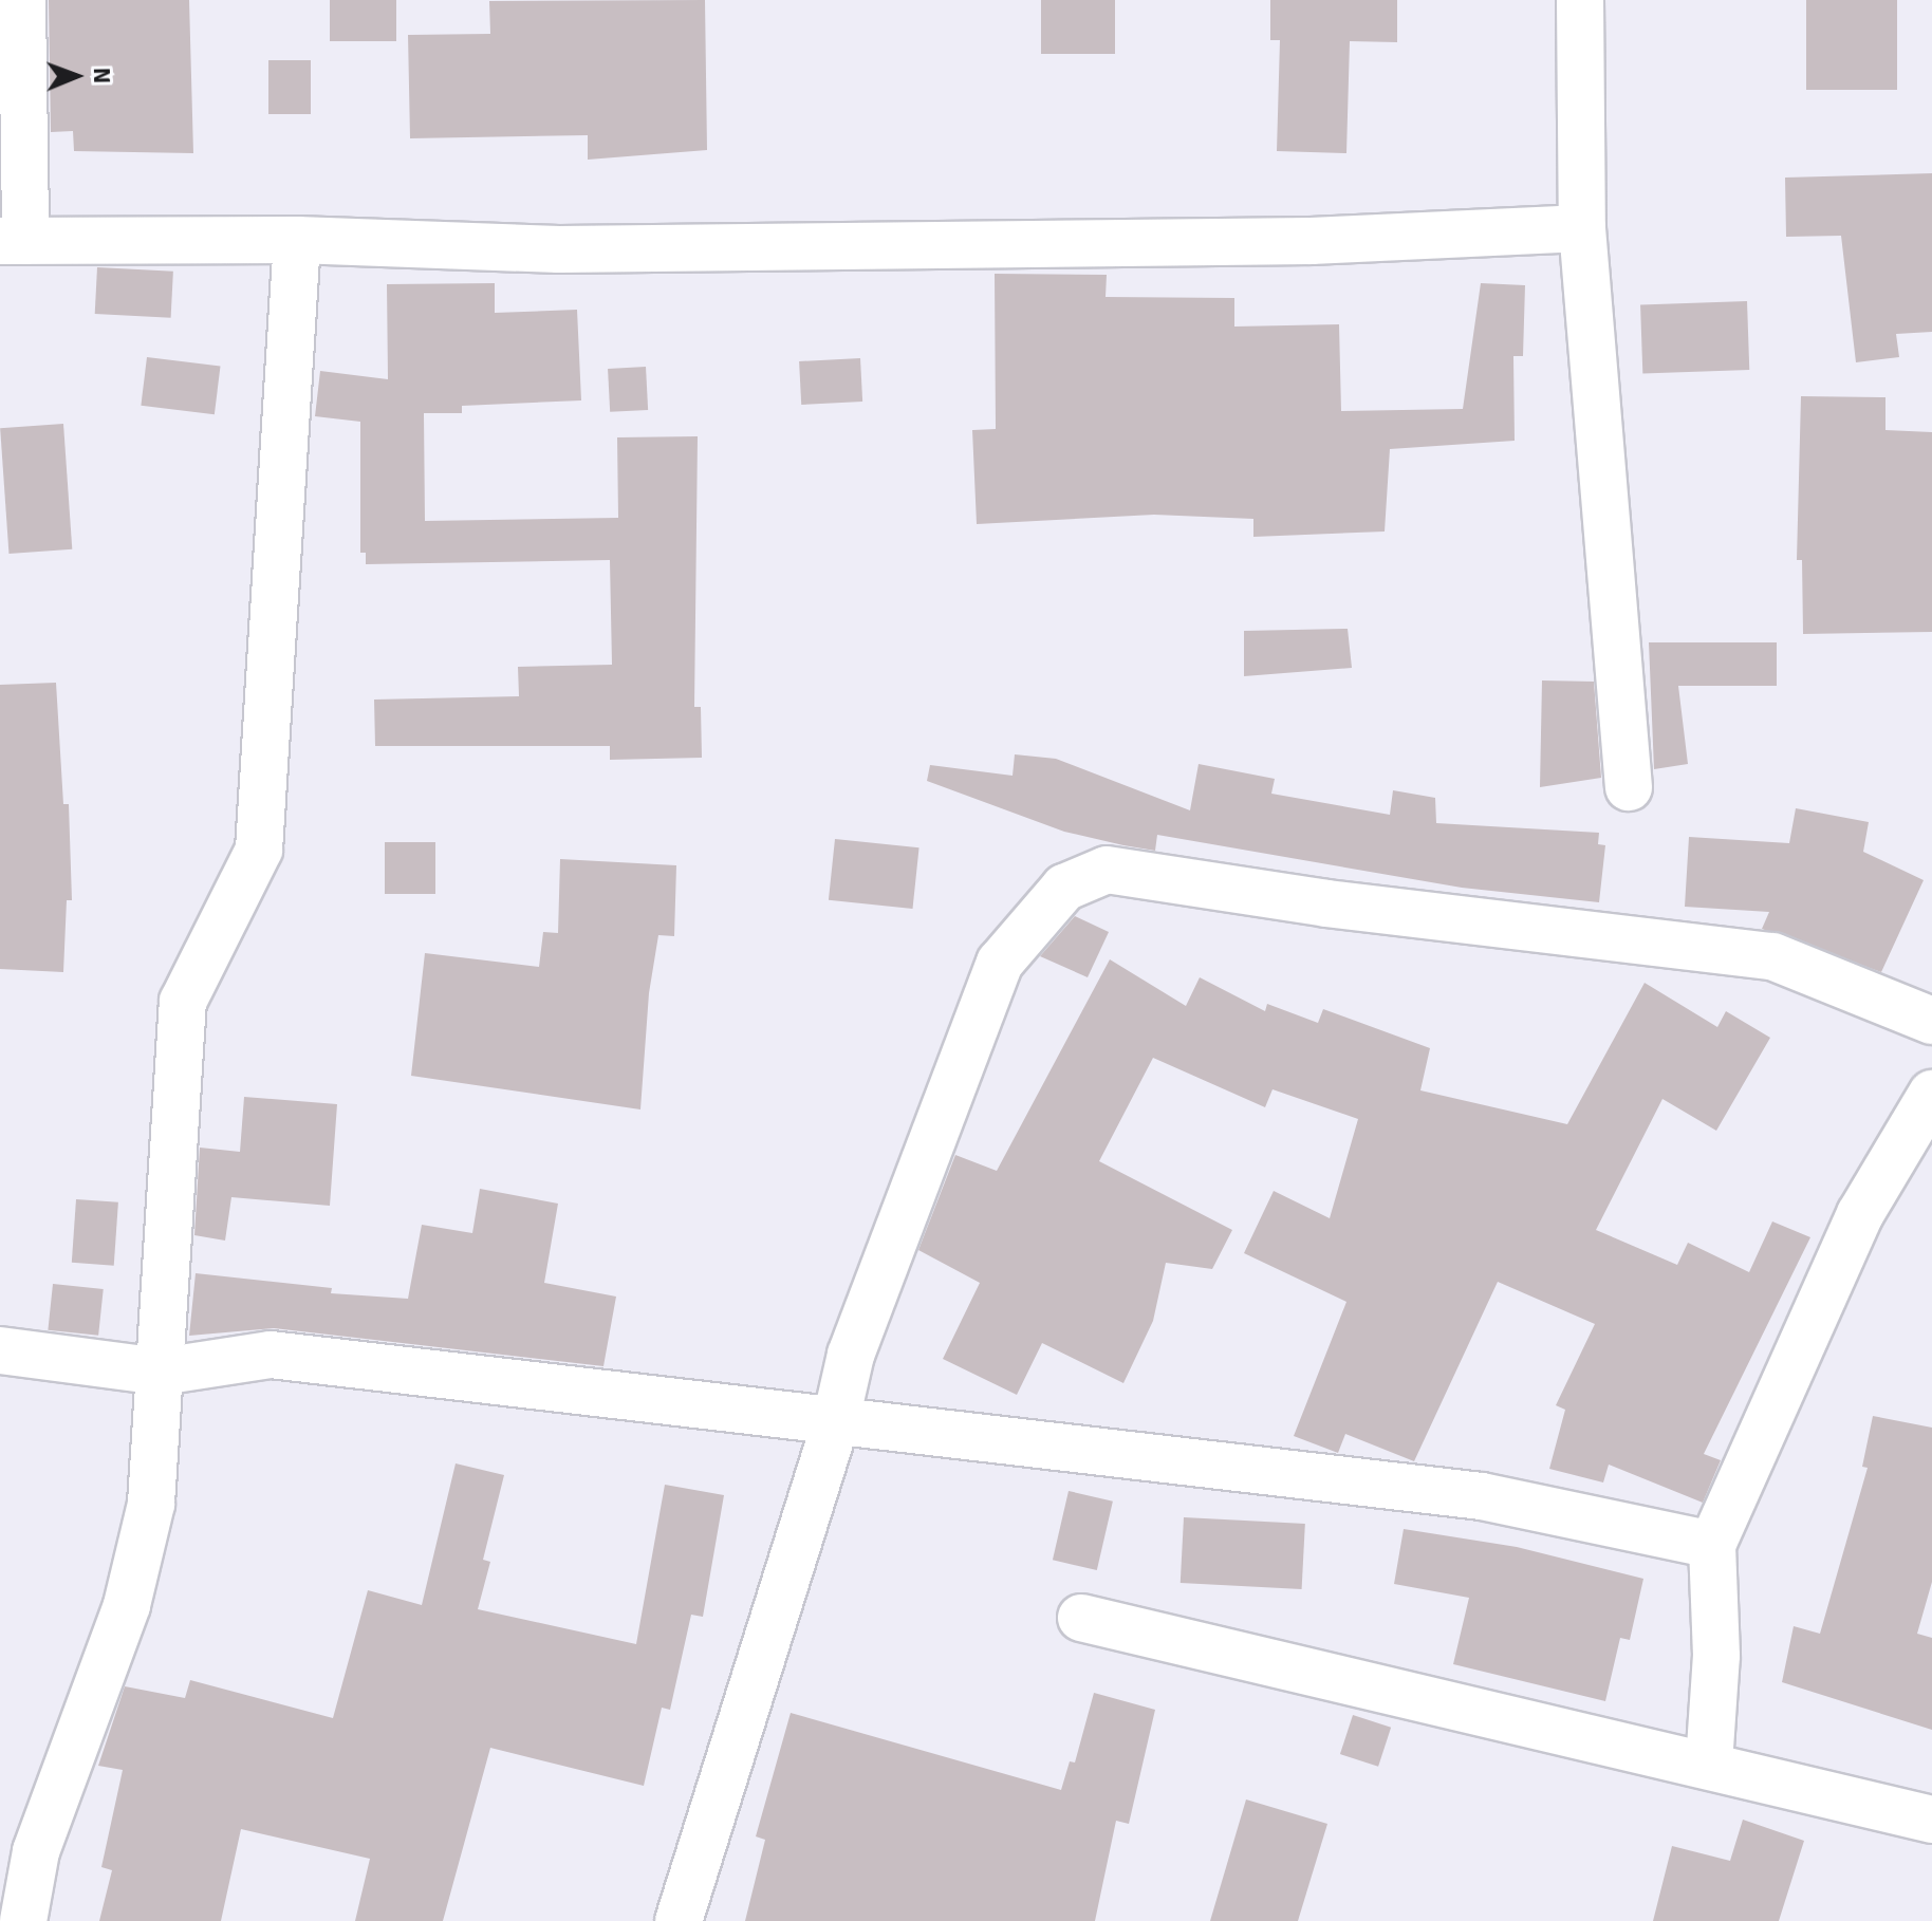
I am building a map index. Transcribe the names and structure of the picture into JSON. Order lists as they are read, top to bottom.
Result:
{
  "north": "right"
}
